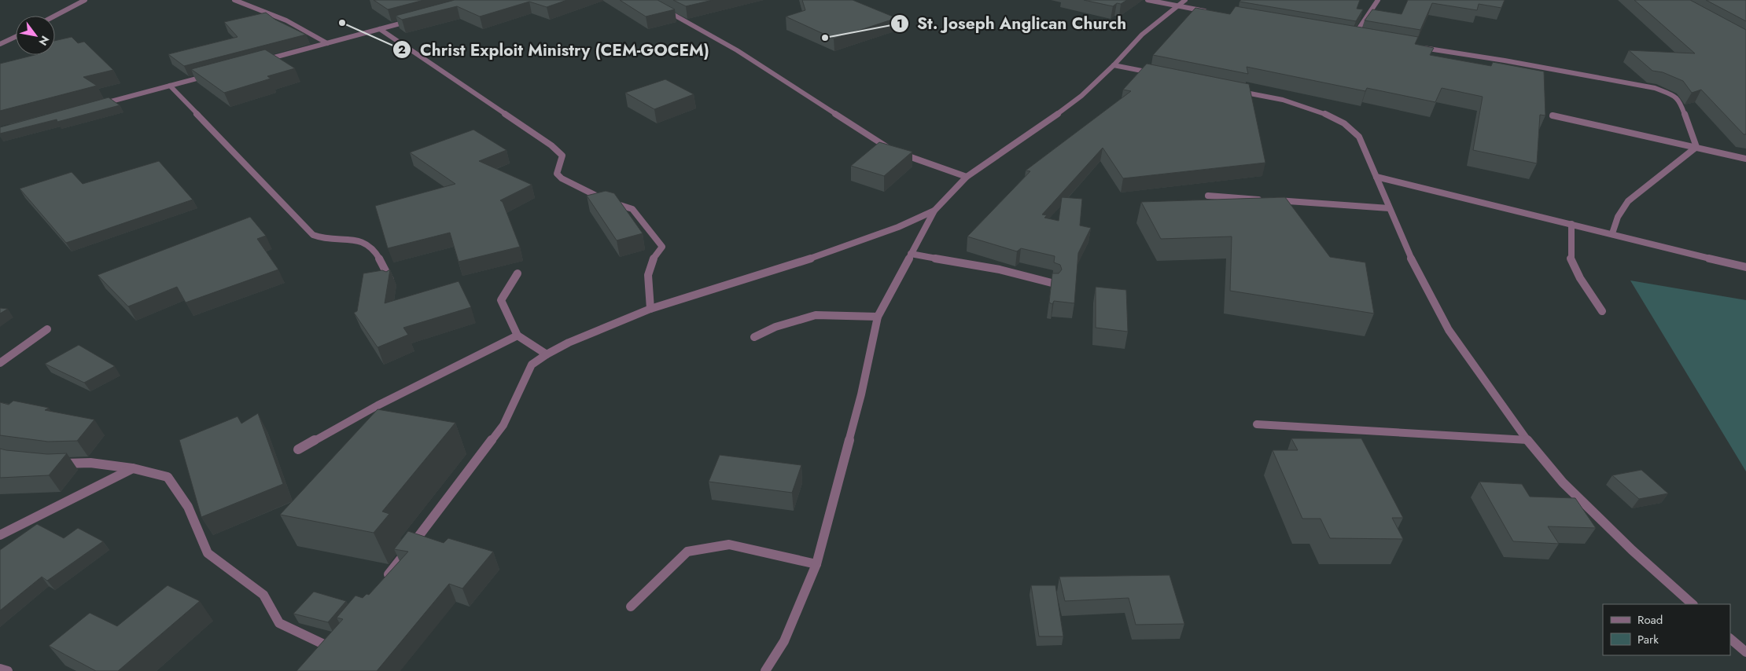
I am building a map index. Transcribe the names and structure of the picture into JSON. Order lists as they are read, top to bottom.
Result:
{
  "places": ["Christ Exploit Ministry (CEM-GOCEM)", "St. Joseph Anglican Church"],
  "legend": ["Road", "Park"],
  "north": "bottom right"
}
